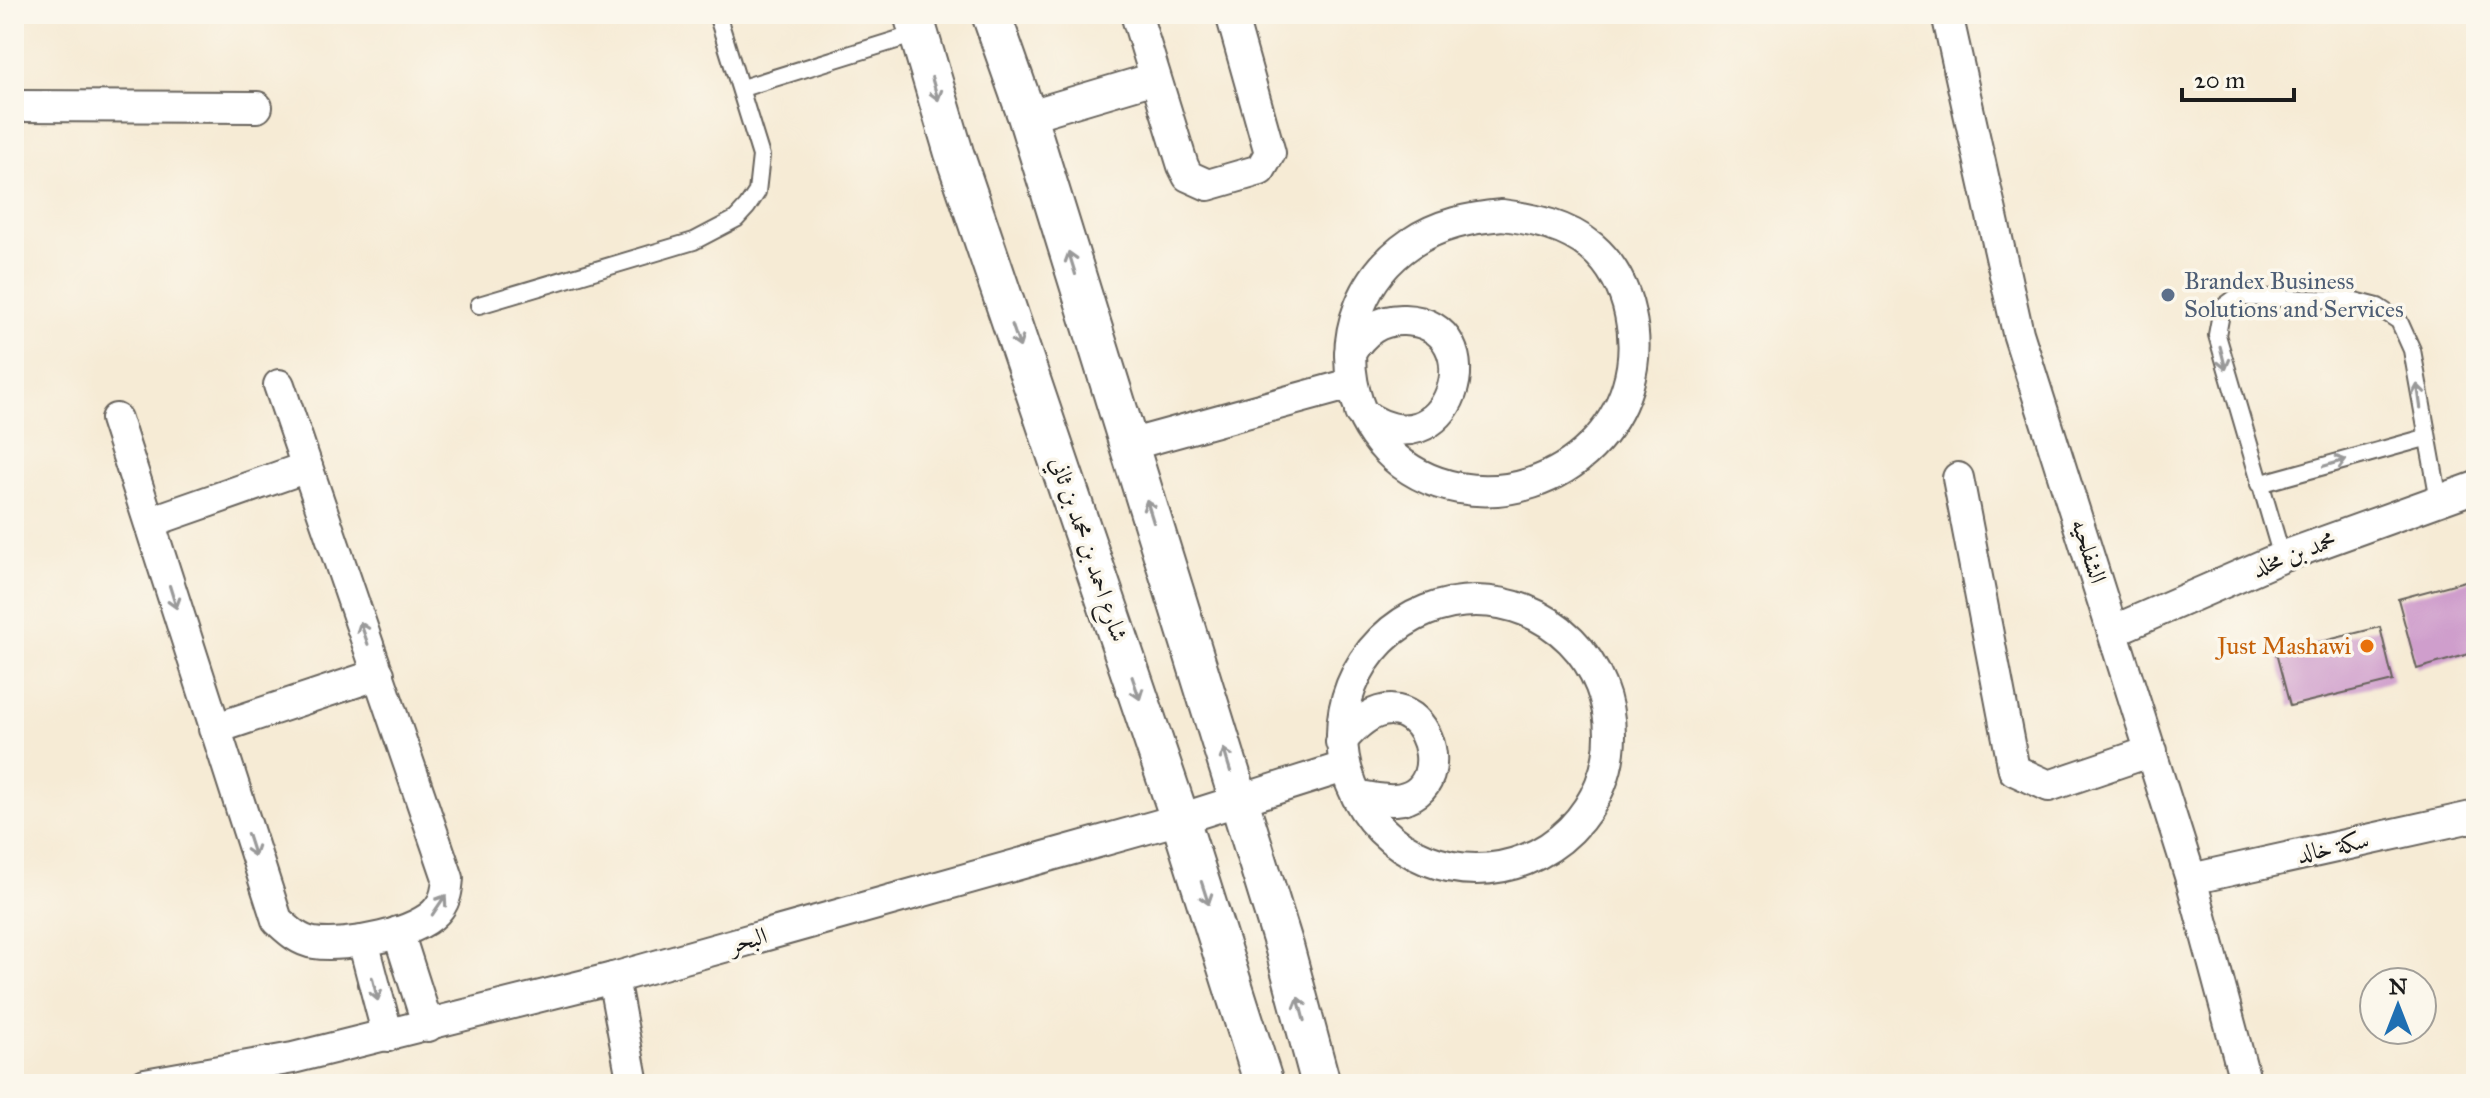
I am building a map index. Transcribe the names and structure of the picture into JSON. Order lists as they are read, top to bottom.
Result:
{
  "streets": {
    "street": [
      "شارع احمد بن محمد بن ثاني",
      "الشفلحيه",
      "محمد بن مخلد",
      "سكة خالد",
      "البحر"
    ]
  },
  "crossings": [
    ["شارع احمد بن محمد بن ثاني", "البحر"],
    ["الشفلحيه", "محمد بن مخلد"],
    ["الشفلحيه", "سكة خالد"]
  ],
  "places": ["Brandex Business Solutions and Services", "Just Mashawi"],
  "scale_bar": "20 m",
  "north": "top"
}
